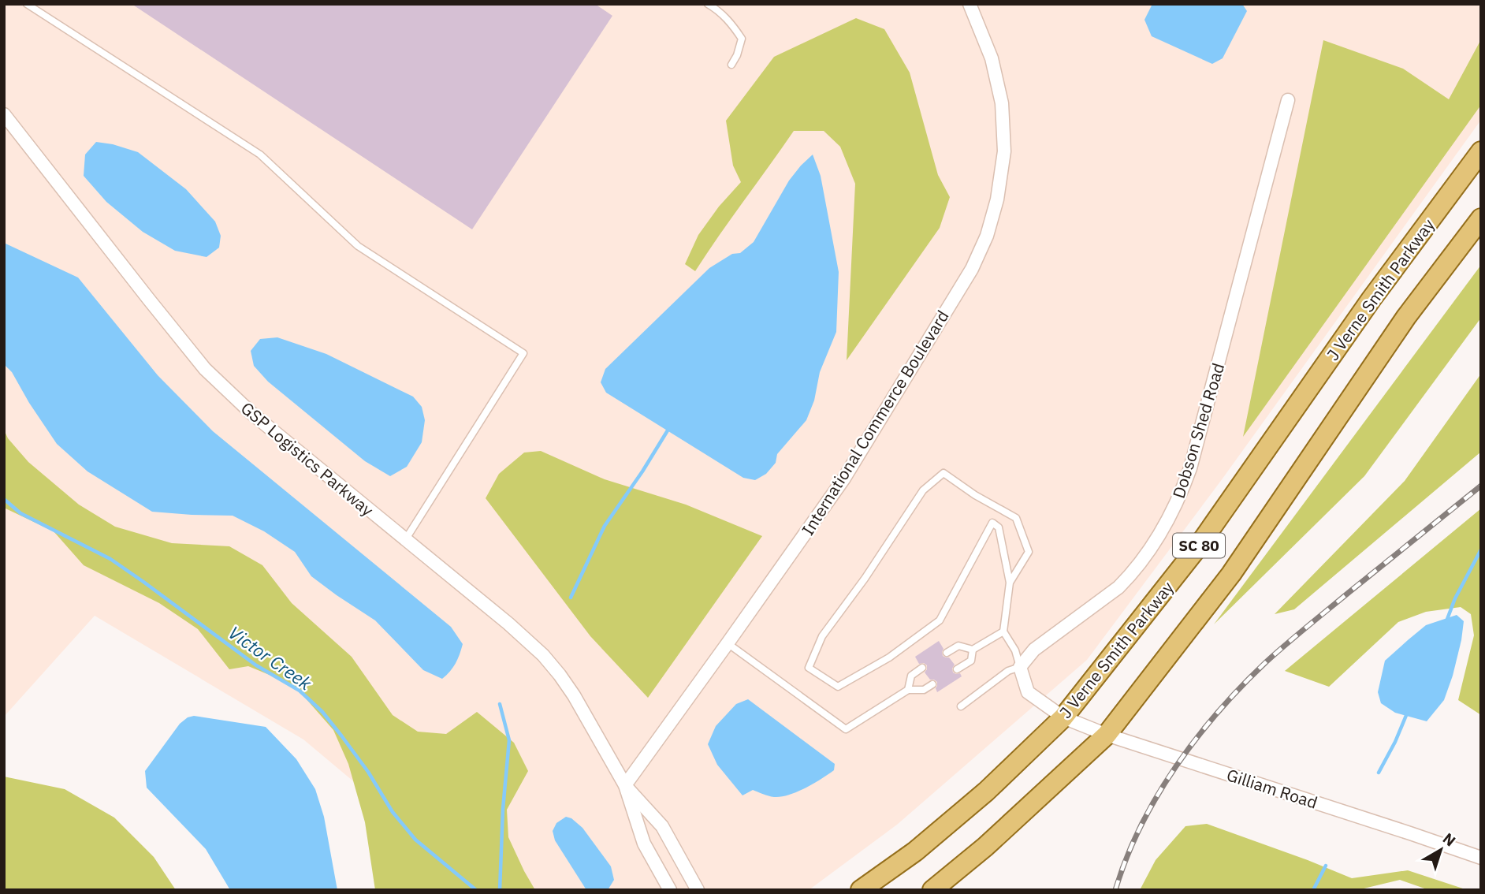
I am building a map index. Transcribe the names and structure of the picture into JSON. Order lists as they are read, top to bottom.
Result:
{
  "streets": {
    "main road": ["J Verne Smith Parkway", "SC 80"],
    "street": [
      "International Commerce Boulevard",
      "Dobson Shed Road",
      "GSP Logistics Parkway",
      "Gilliam Road"
    ]
  },
  "crossings": [
    ["J Verne Smith Parkway", "Gilliam Road"],
    ["International Commerce Boulevard", "GSP Logistics Parkway"],
    ["SC 80", "Gilliam Road"]
  ],
  "water": ["Victor Creek"],
  "north": "top right"
}
